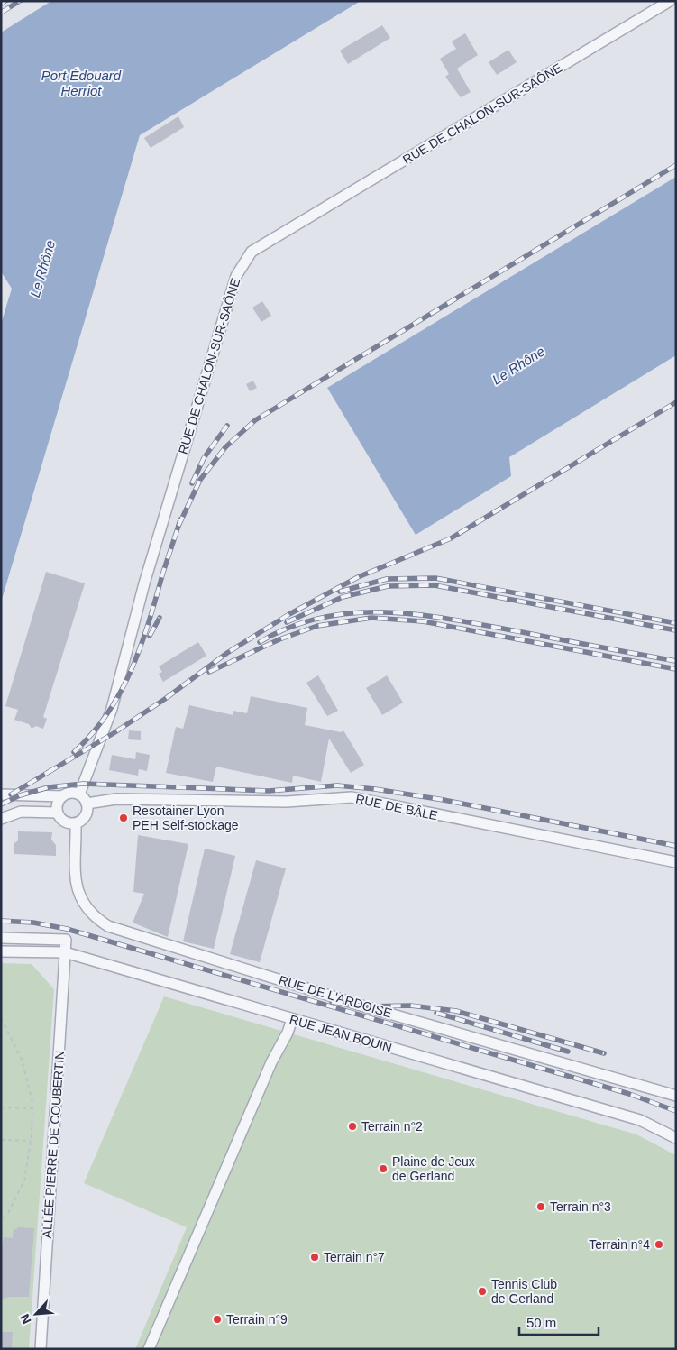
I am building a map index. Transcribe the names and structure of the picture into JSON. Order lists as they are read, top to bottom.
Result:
{
  "streets": {
    "street": [
      "RUE DE CHALON-SUR-SAÔNE",
      "RUE DE BÂLE",
      "RUE DE L'ARDOISE",
      "RUE JEAN BOUIN",
      "ALLÉE PIERRE DE COUBERTIN"
    ]
  },
  "crossings": [
    ["RUE DE CHALON-SUR-SAÔNE", "RUE DE BÂLE"],
    ["RUE DE CHALON-SUR-SAÔNE", "RUE DE L'ARDOISE"],
    ["RUE DE BÂLE", "RUE DE L'ARDOISE"],
    ["RUE JEAN BOUIN", "ALLÉE PIERRE DE COUBERTIN"]
  ],
  "water": ["Port Édouard Herriot", "Le Rhône"],
  "places": [
    "Resotainer Lyon PEH Self-stockage",
    "Terrain n°2",
    "Plaine de Jeux de Gerland",
    "Terrain n°3",
    "Terrain n°4",
    "Terrain n°7",
    "Tennis Club de Gerland",
    "Terrain n°9"
  ],
  "scale_bar": "50 m",
  "north": "bottom left"
}
